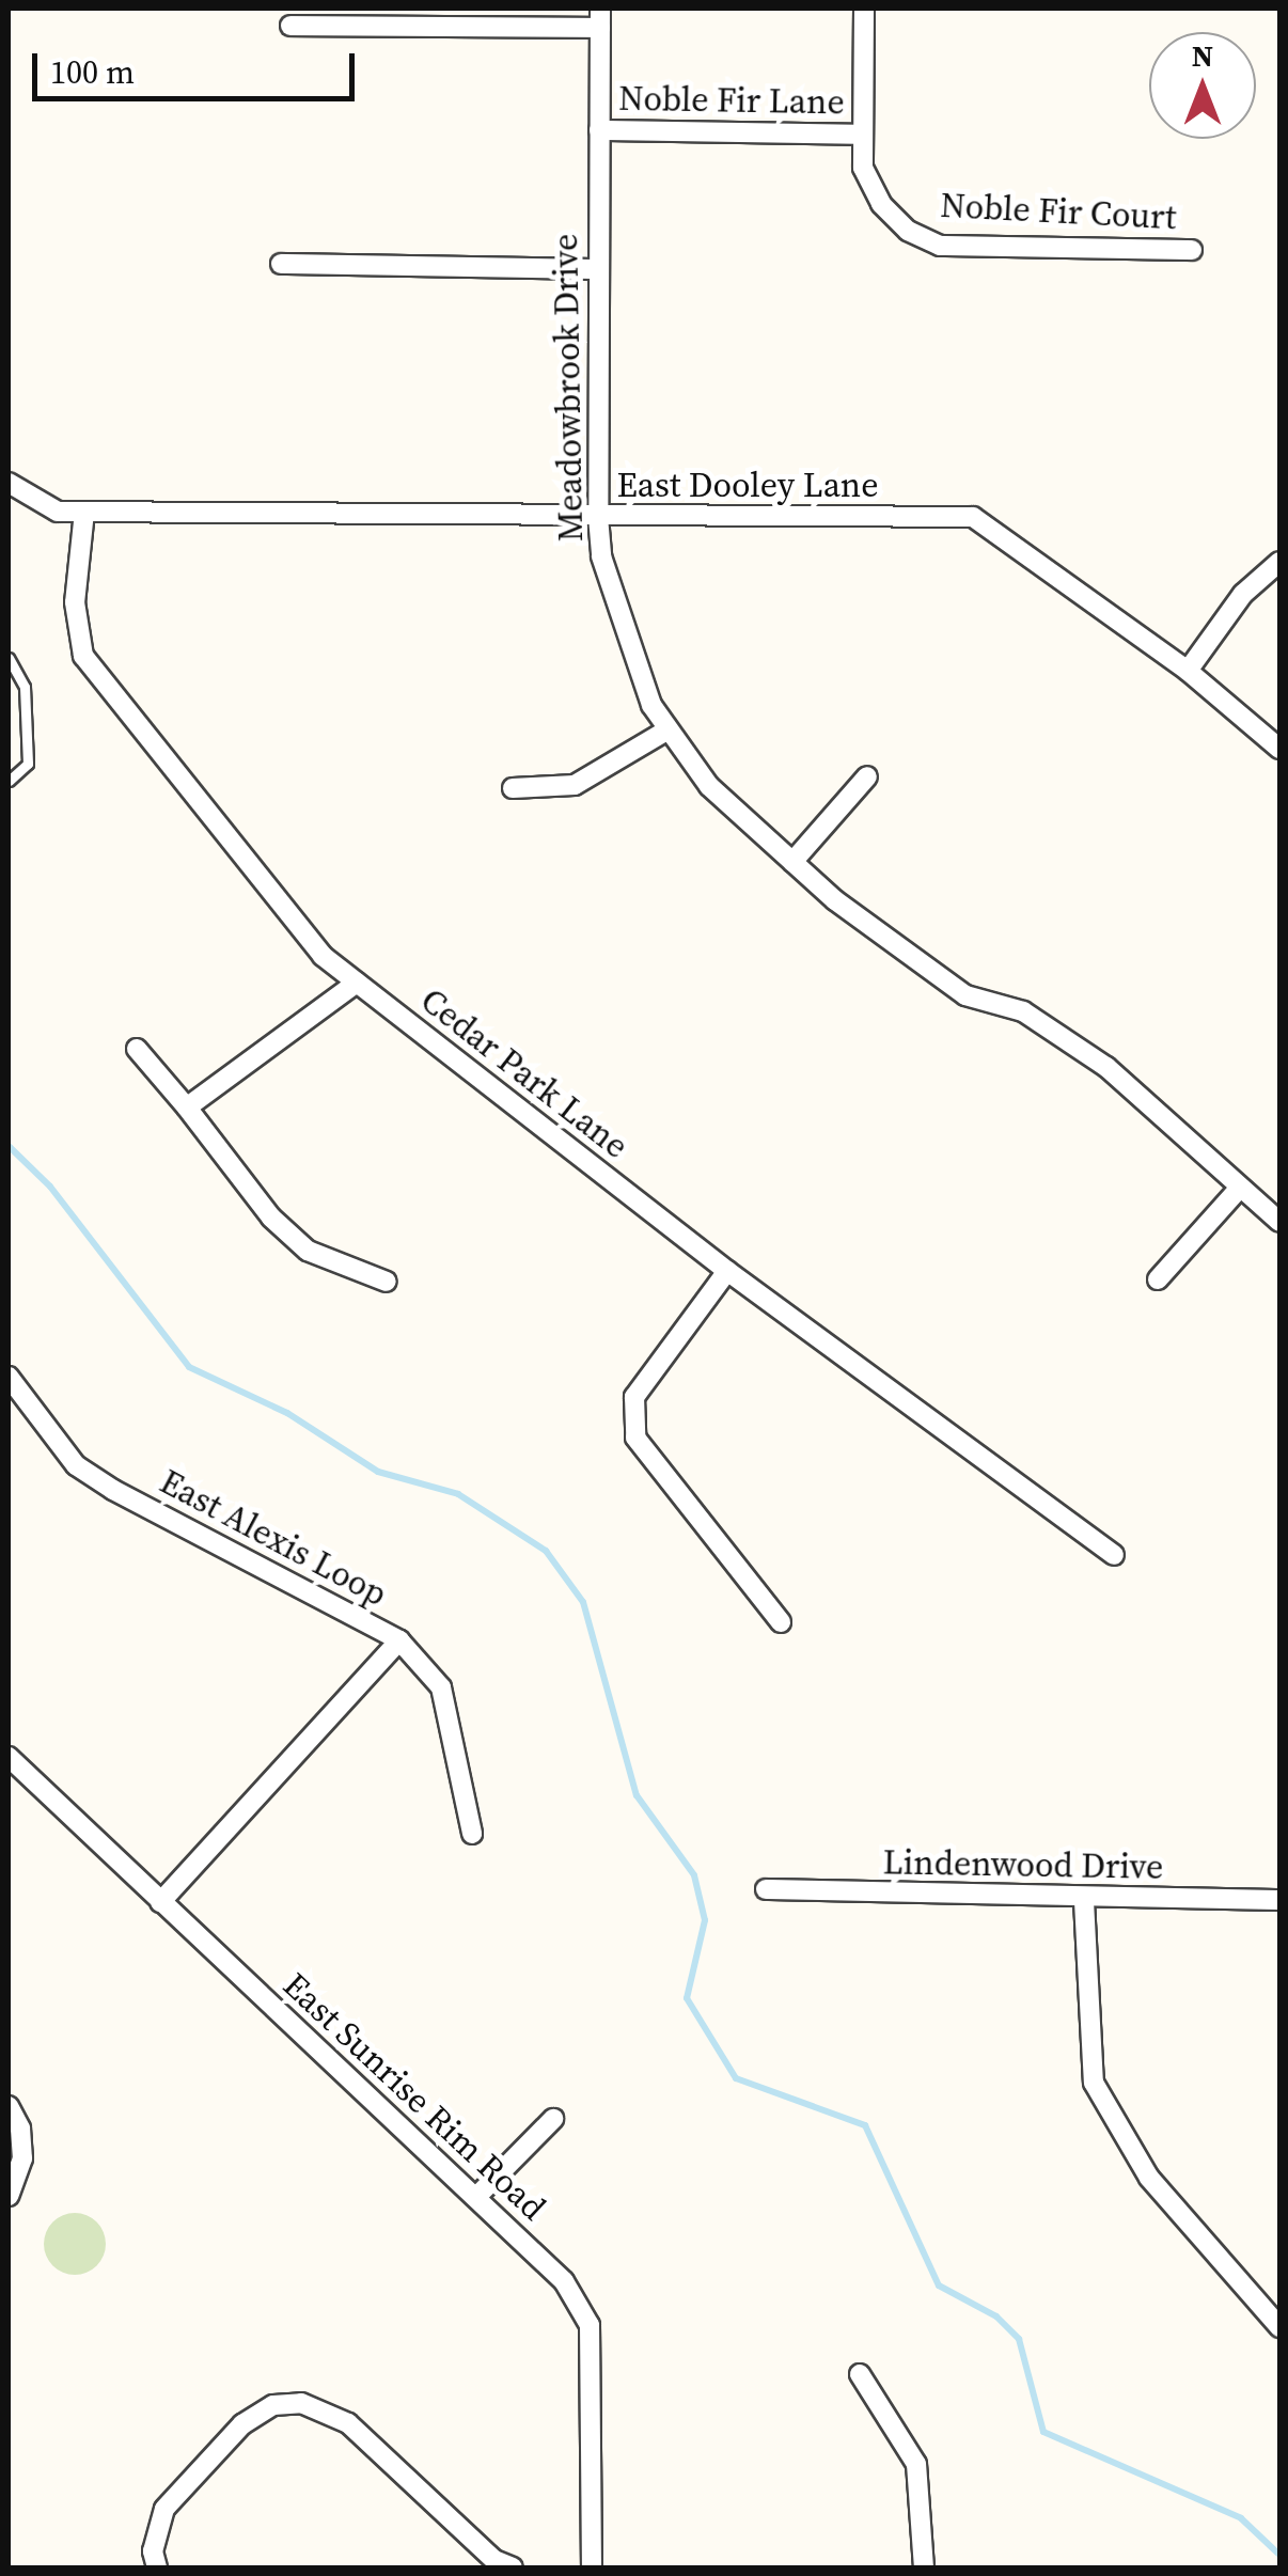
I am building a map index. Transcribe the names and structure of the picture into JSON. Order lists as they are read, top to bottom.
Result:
{
  "streets": {
    "street": [
      "Noble Fir Lane",
      "Noble Fir Court",
      "Meadowbrook Drive",
      "East Dooley Lane",
      "Cedar Park Lane",
      "East Alexis Loop",
      "Lindenwood Drive",
      "East Sunrise Rim Road"
    ]
  },
  "crossings": [
    ["Noble Fir Lane", "Noble Fir Court"],
    ["Noble Fir Lane", "Meadowbrook Drive"],
    ["Meadowbrook Drive", "East Dooley Lane"],
    ["East Dooley Lane", "Cedar Park Lane"],
    ["East Alexis Loop", "East Sunrise Rim Road"]
  ],
  "scale_bar": "100 m",
  "north": "top"
}
